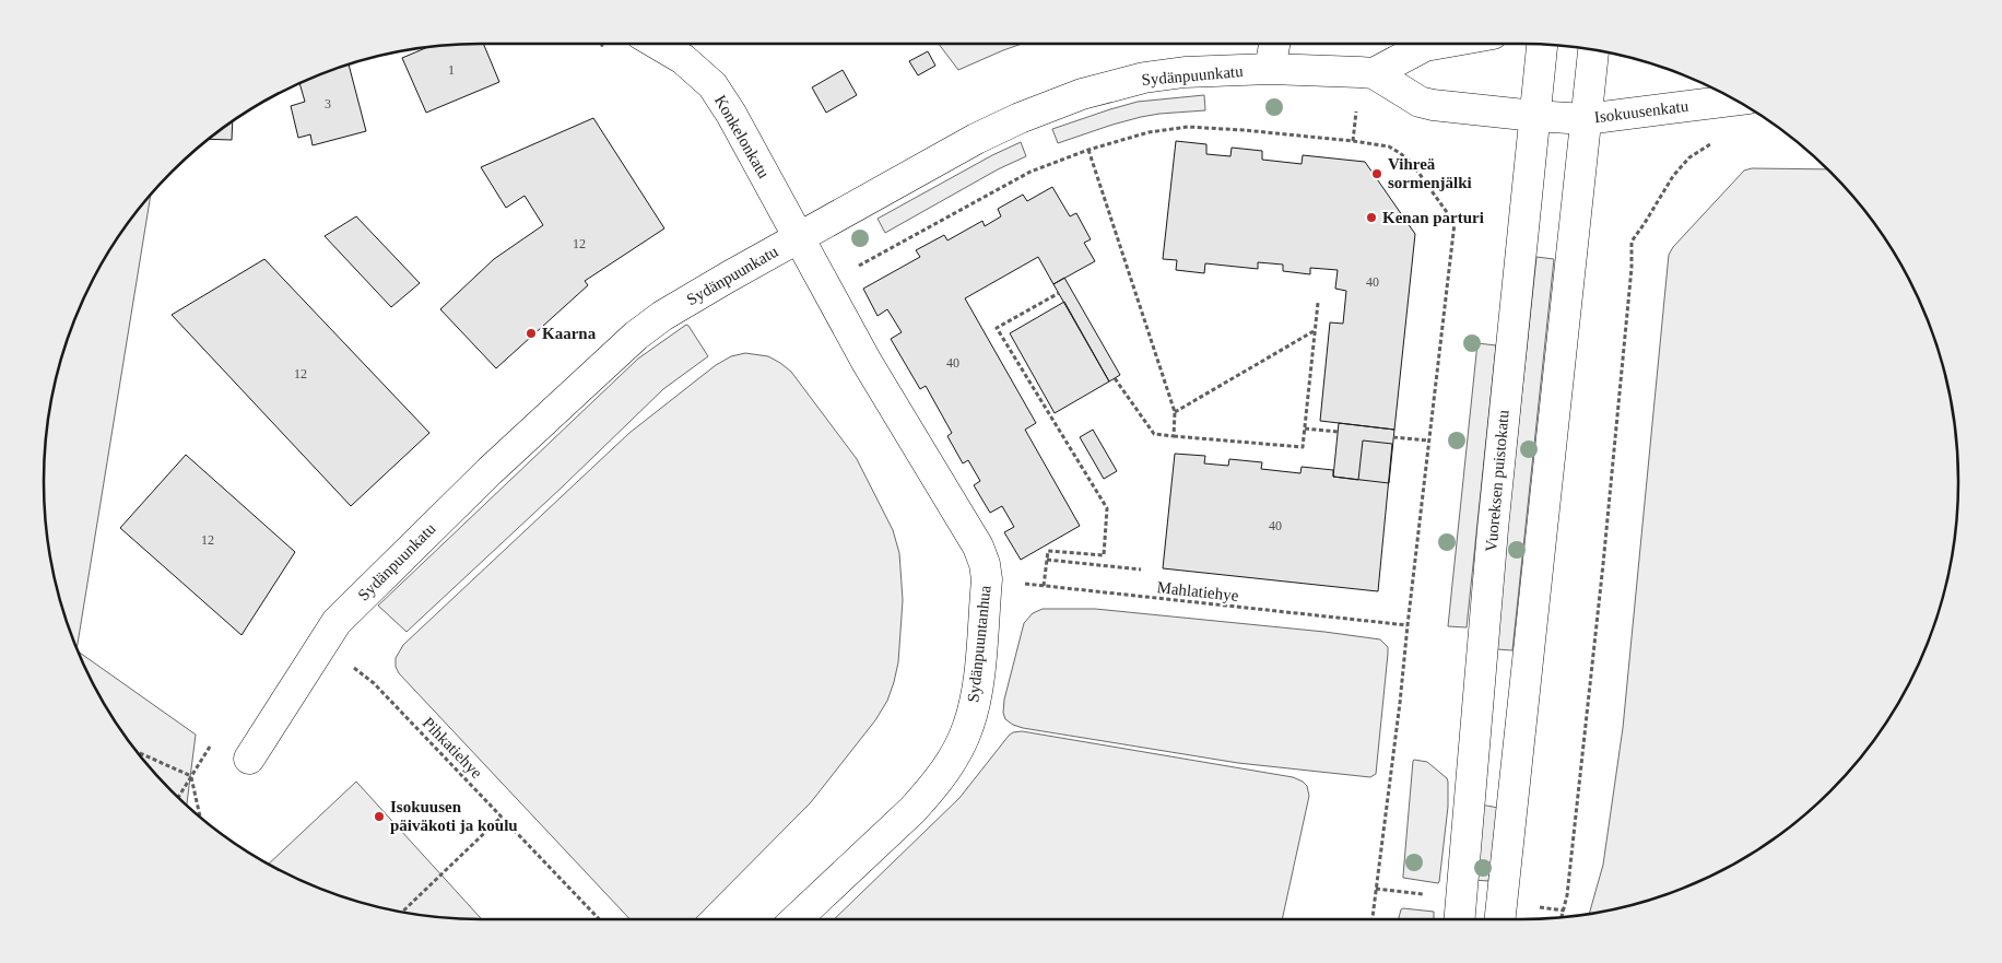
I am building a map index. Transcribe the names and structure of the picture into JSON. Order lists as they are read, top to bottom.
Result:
{
  "streets": {
    "street": [
      "Sydänpuunkatu",
      "Isokuusenkatu",
      "Konkelonkatu",
      "Vuoreksen puistokatu",
      "Sydänpuuntanhua"
    ],
    "path": ["Mahlatiehye", "Pihkatiehye"]
  },
  "crossings": [
    ["Sydänpuunkatu", "Isokuusenkatu"],
    ["Sydänpuunkatu", "Konkelonkatu"],
    ["Sydänpuunkatu", "Vuoreksen puistokatu"],
    ["Sydänpuunkatu", "Sydänpuuntanhua"],
    ["Sydänpuunkatu", "Pihkatiehye"],
    ["Isokuusenkatu", "Vuoreksen puistokatu"],
    ["Konkelonkatu", "Sydänpuuntanhua"],
    ["Mahlatiehye", "Sydänpuuntanhua"]
  ],
  "places": [
    "Vihreä sormenjälki",
    "Kenan parturi",
    "Kaarna",
    "Isokuusen päiväkoti ja koulu"
  ],
  "house_numbers": [
    "1",
    "3",
    "12",
    "40",
    "40",
    "12",
    "40",
    "12"
  ]
}
